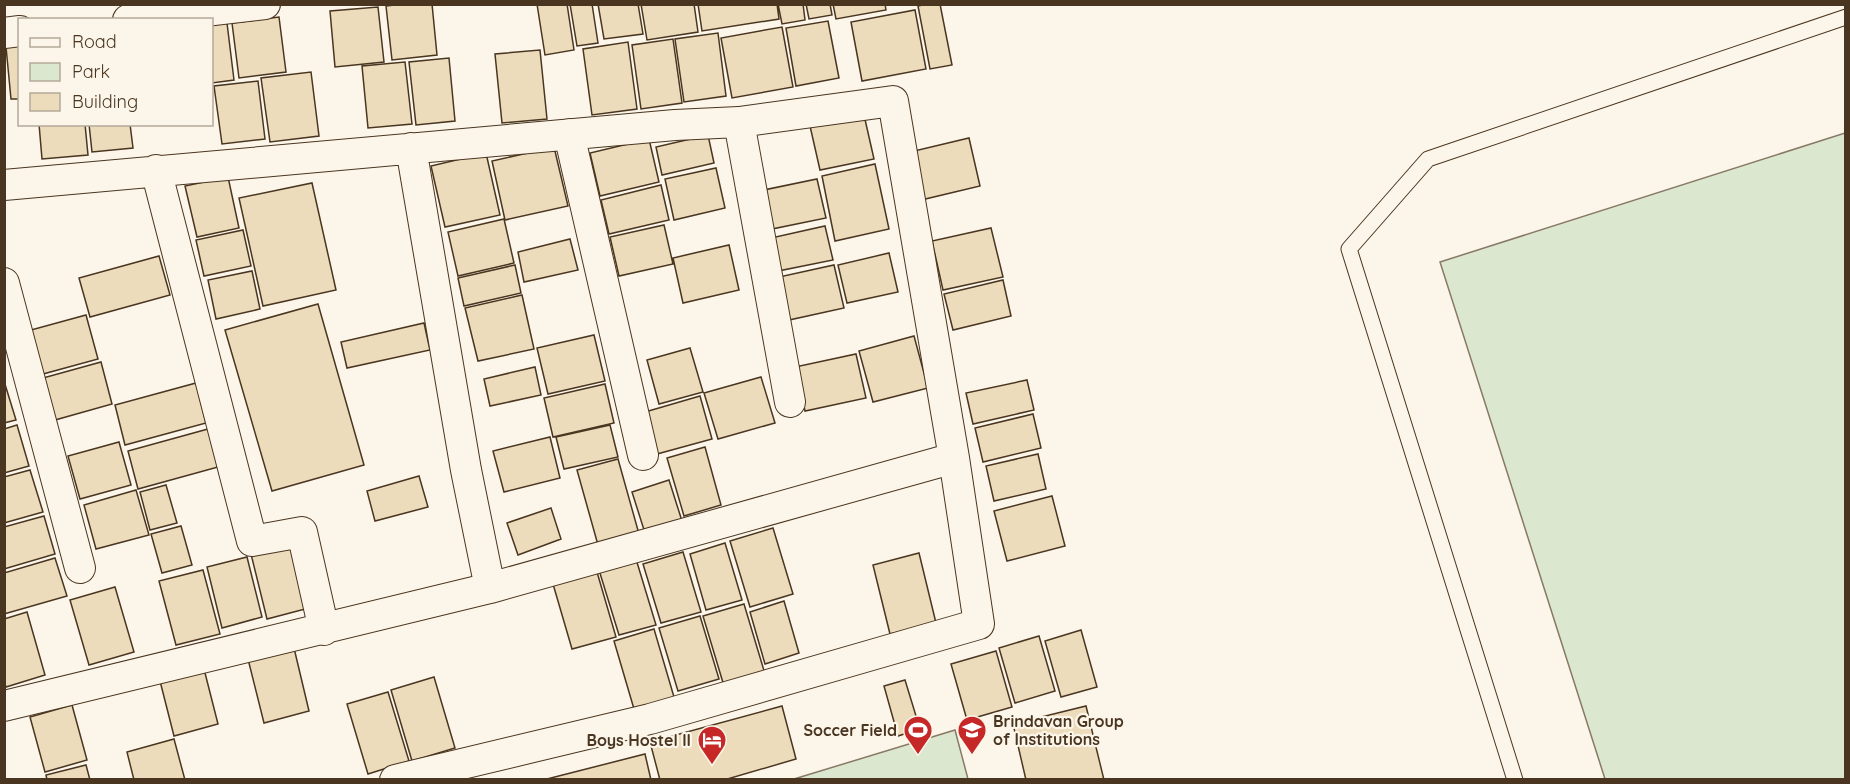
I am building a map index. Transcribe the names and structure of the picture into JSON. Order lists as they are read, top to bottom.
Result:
{
  "places": {
    "sports": ["Soccer Field"],
    "school or university": ["Brindavan Group of Institutions"],
    "hotel": ["Boys Hostel II"]
  },
  "legend": ["Road", "Park", "Building"]
}
